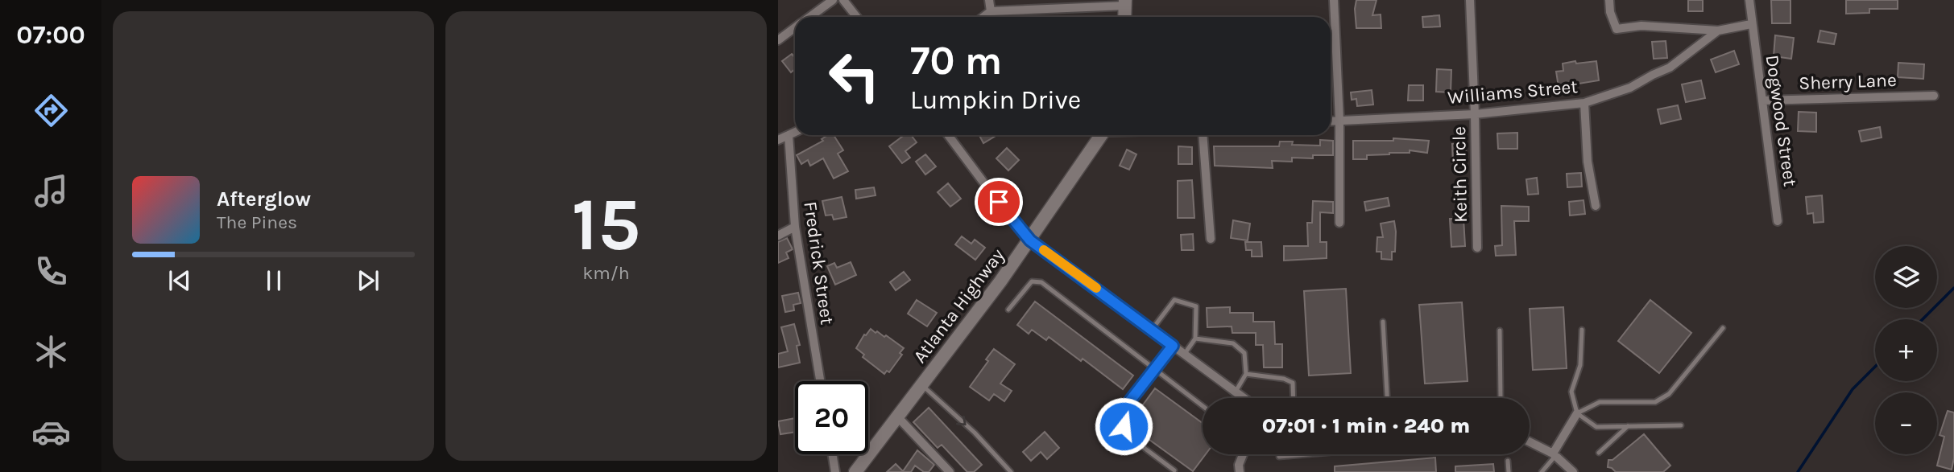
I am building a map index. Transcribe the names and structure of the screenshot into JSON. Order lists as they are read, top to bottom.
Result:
{
  "streets": {
    "main road": ["Atlanta Highway"],
    "street": [
      "Sherry Lane",
      "Williams Street",
      "Dogwood Street",
      "Keith Circle",
      "Fredrick Street"
    ]
  },
  "crossings": [
    ["Sherry Lane", "Dogwood Street"],
    ["Williams Street", "Keith Circle"]
  ],
  "page": {
    "tabs": "07:00",
    "tile": ["15", "km/h"],
    "turn": ["70 m", "Lumpkin Drive"],
    "song": ["Afterglow", "The Pines"],
    "map_buttons": ["+", "−"],
    "limit": "20",
    "trip": "07:01 · 1 min · 240 m"
  }
}
